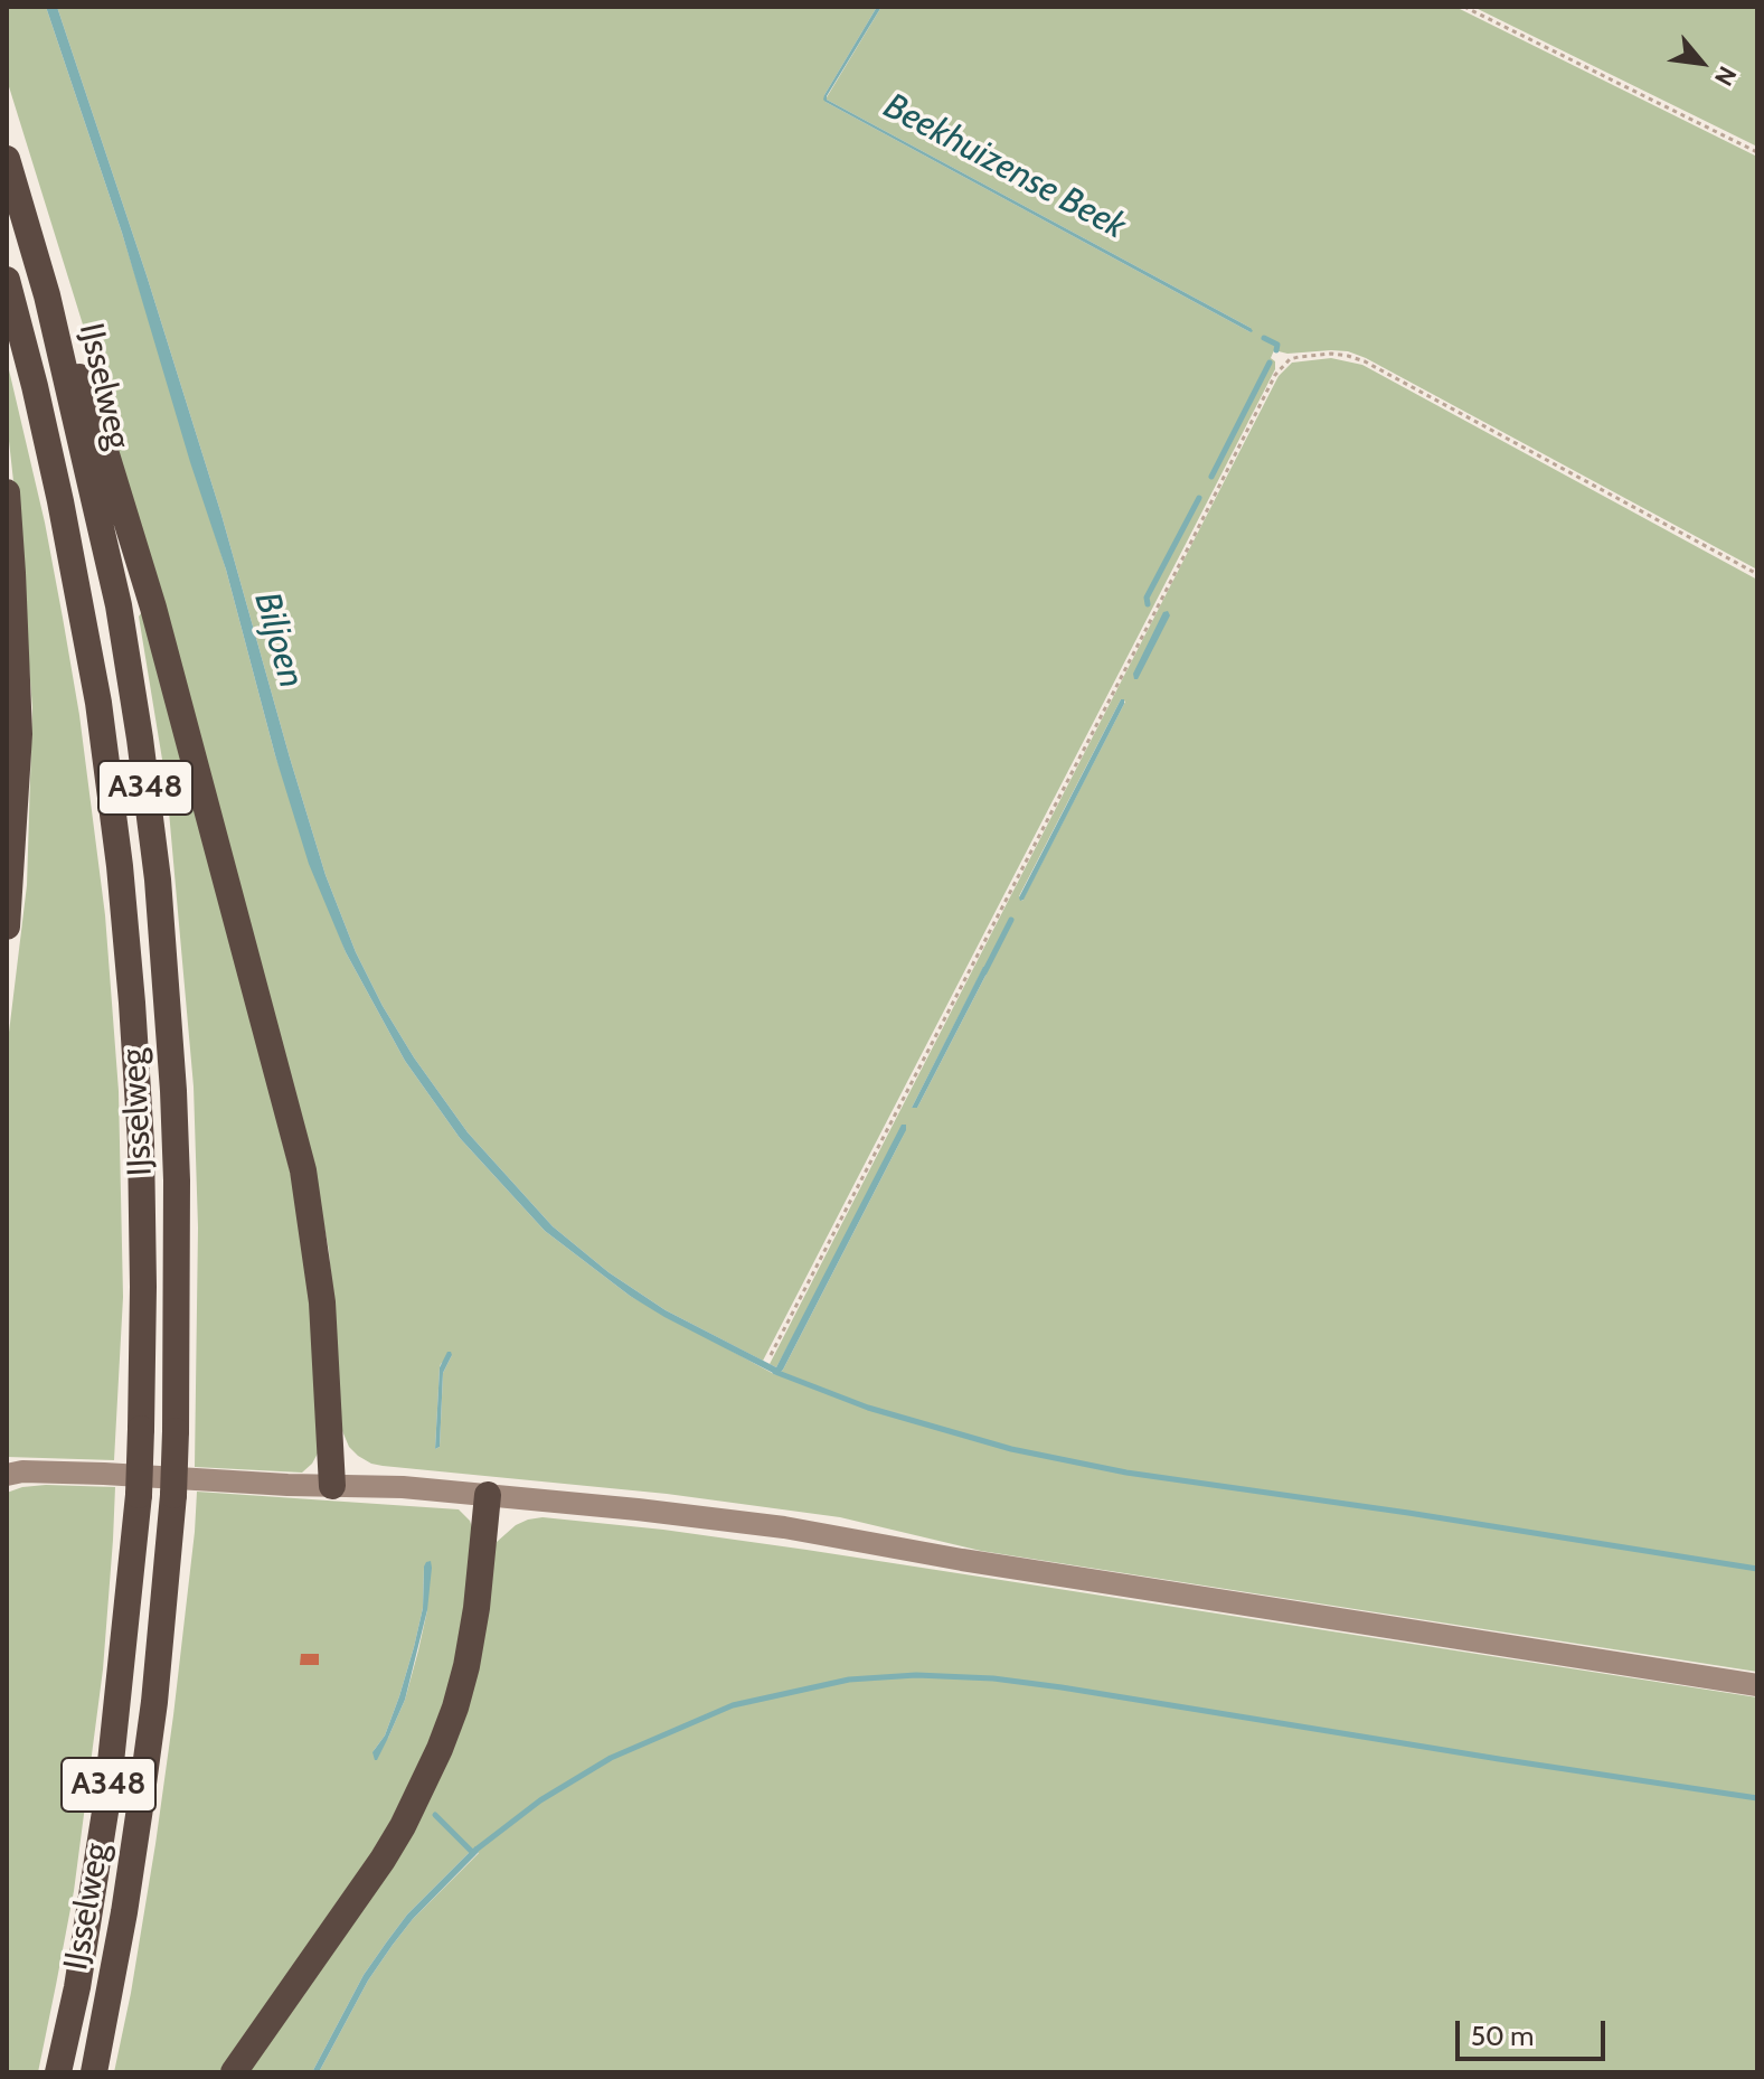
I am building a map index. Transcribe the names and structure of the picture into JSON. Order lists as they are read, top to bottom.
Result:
{
  "streets": {
    "highway": ["IJsselweg", "A348"]
  },
  "crossings": [
    ["IJsselweg", "A348"]
  ],
  "water": ["Beekhuizense Beek", "Biljoen"],
  "scale_bar": "50 m",
  "north": "bottom right"
}
